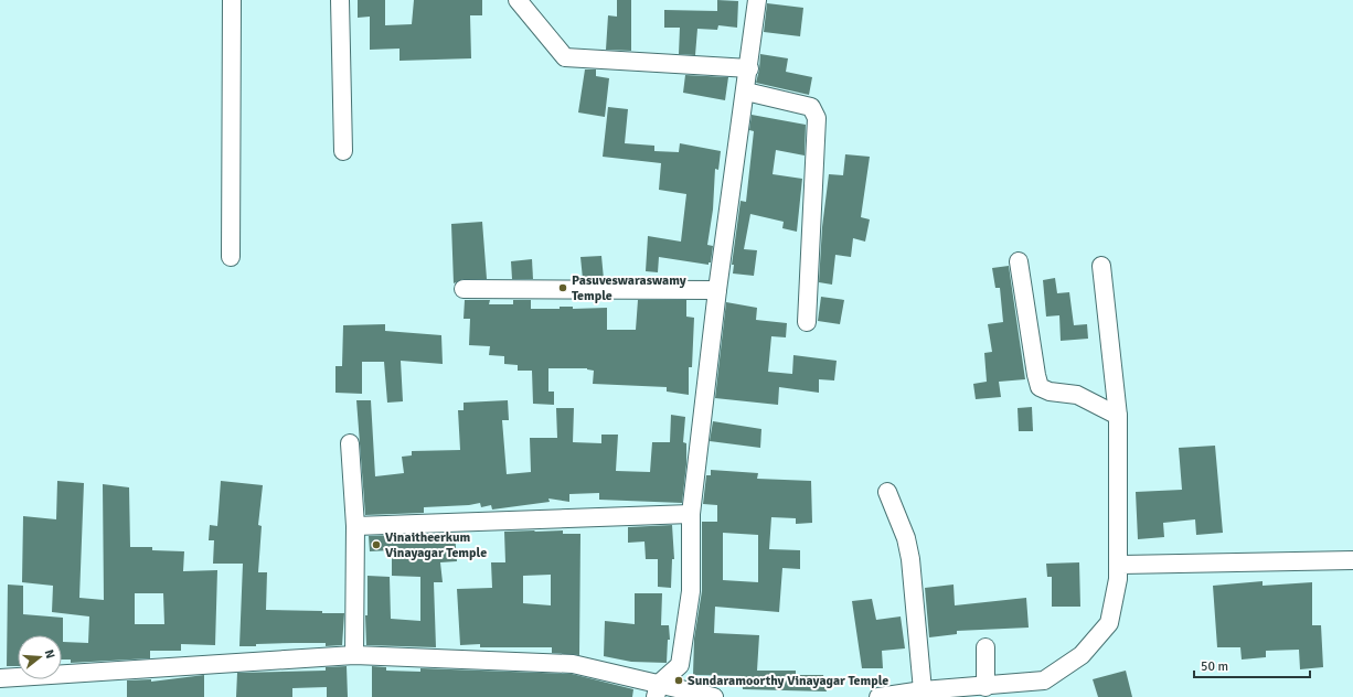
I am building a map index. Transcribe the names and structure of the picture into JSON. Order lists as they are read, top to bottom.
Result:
{
  "places": ["Pasuveswaraswamy Temple", "Vinaitheerkum Vinayagar Temple", "Sundaramoorthy Vinayagar Temple"],
  "scale_bar": "50 m",
  "north": "right"
}
